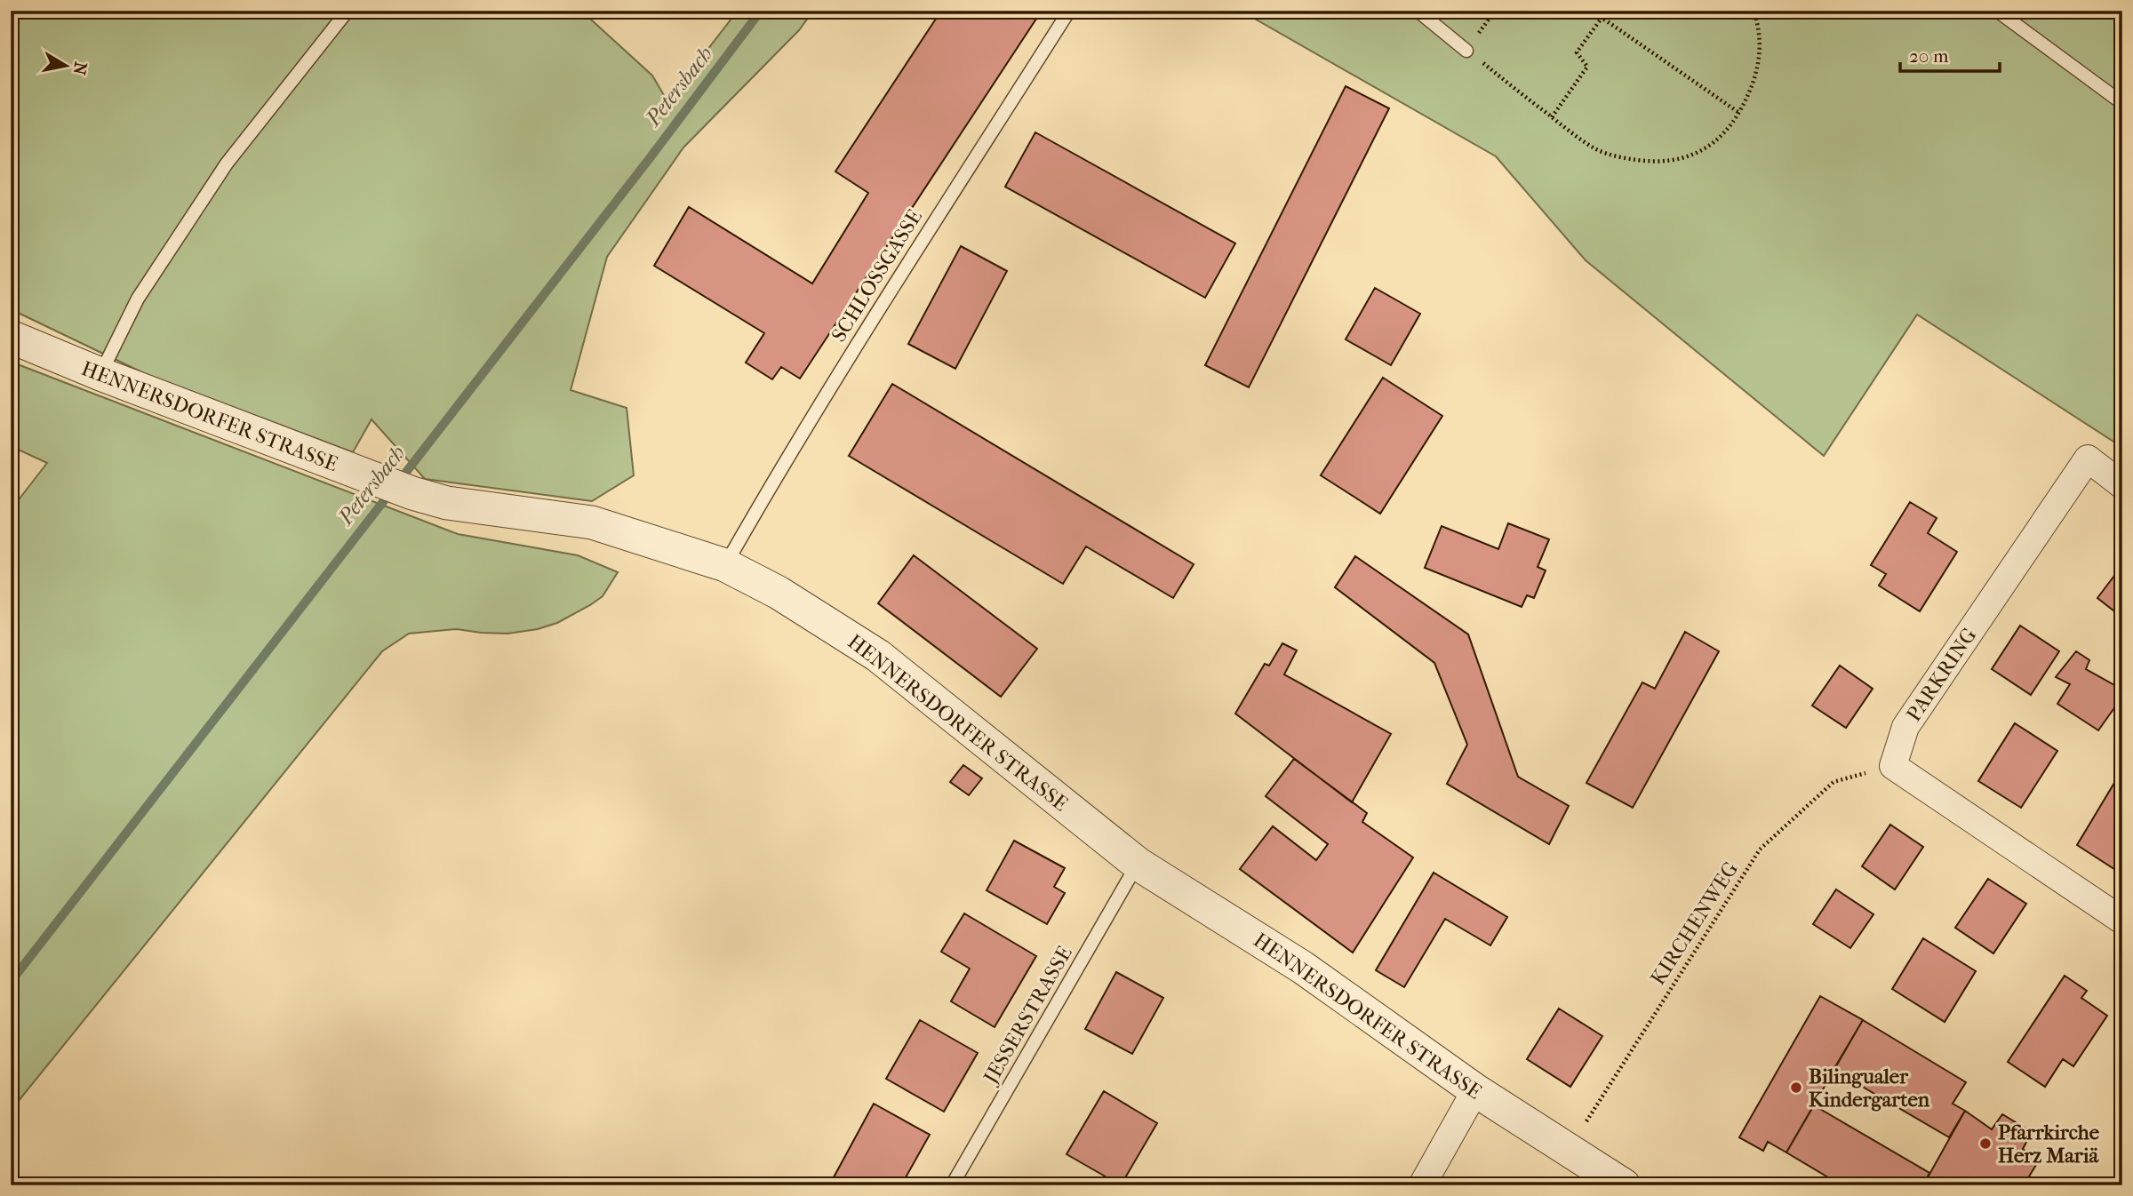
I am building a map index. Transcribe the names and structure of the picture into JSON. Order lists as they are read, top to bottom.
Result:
{
  "streets": {
    "street": ["HENNERSDORFER STRASSE", "PARKRING"],
    "lane": ["SCHLOSSGASSE", "JESSERSTRASSE"],
    "path": ["KIRCHENWEG"]
  },
  "crossings": [
    ["SCHLOSSGASSE", "HENNERSDORFER STRASSE"],
    ["HENNERSDORFER STRASSE", "KIRCHENWEG"],
    ["HENNERSDORFER STRASSE", "JESSERSTRASSE"],
    ["PARKRING", "KIRCHENWEG"]
  ],
  "water": ["Petersbach"],
  "places": ["Bilingualer Kindergarten", "Pfarrkirche Herz Mariä"],
  "scale_bar": "20 m",
  "north": "right"
}
